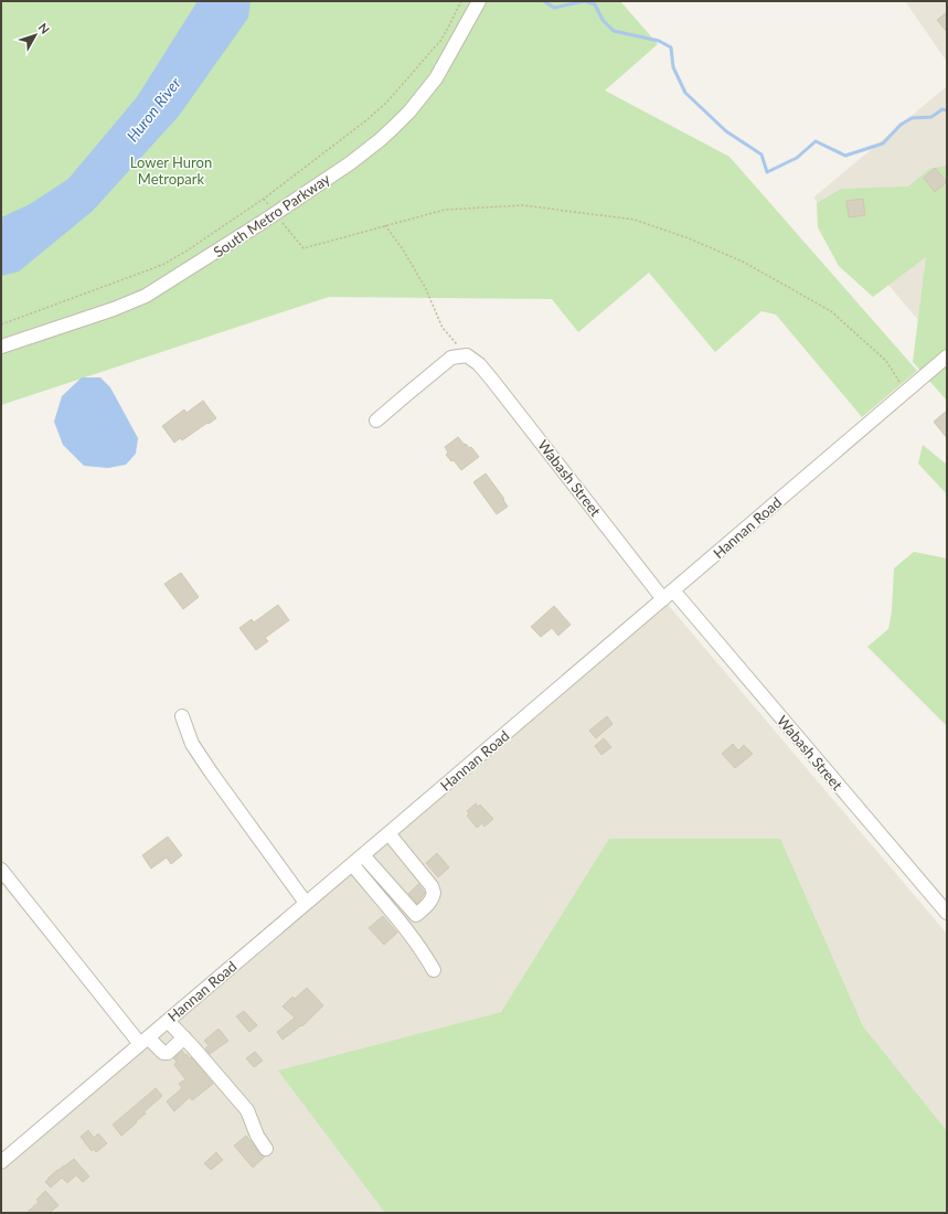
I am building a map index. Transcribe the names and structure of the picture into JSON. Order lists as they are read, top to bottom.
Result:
{
  "streets": {
    "street": ["South Metro Parkway", "Wabash Street", "Hannan Road"]
  },
  "crossings": [
    ["Wabash Street", "Hannan Road"]
  ],
  "water": ["Huron River"],
  "parks": ["Lower Huron Metropark"],
  "north": "top right"
}
